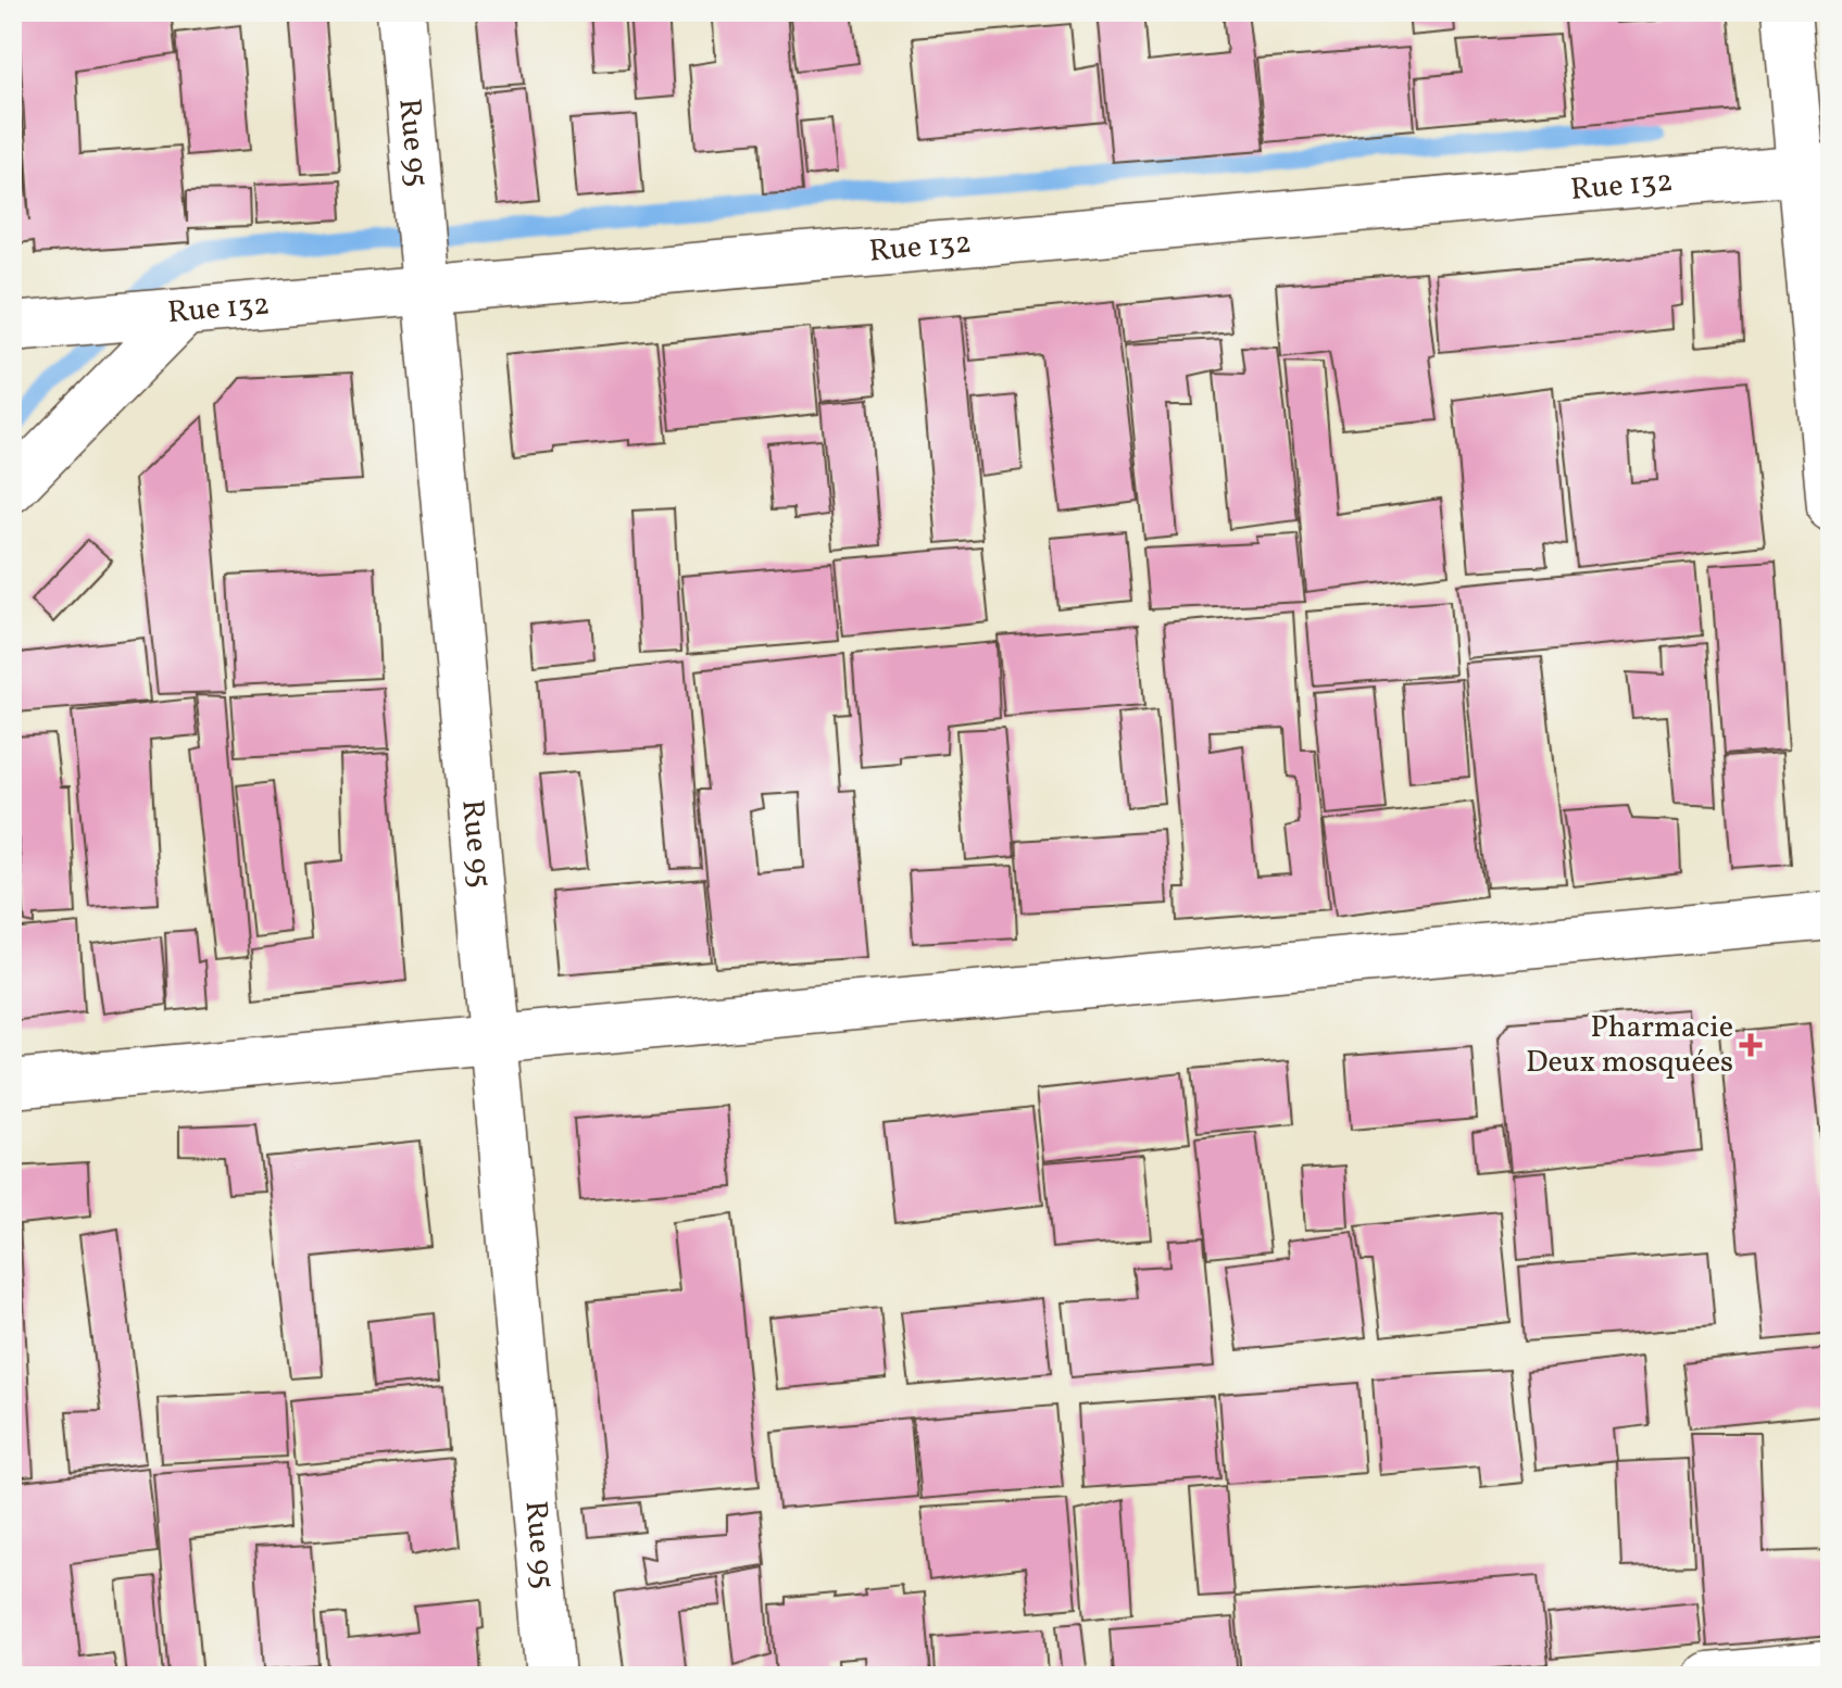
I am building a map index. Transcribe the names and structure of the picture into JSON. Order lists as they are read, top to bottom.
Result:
{
  "streets": {
    "street": ["Rue 95", "Rue 132"]
  },
  "crossings": [
    ["Rue 95", "Rue 132"]
  ],
  "places": {
    "health": ["Pharmacie Deux mosquées"]
  }
}
